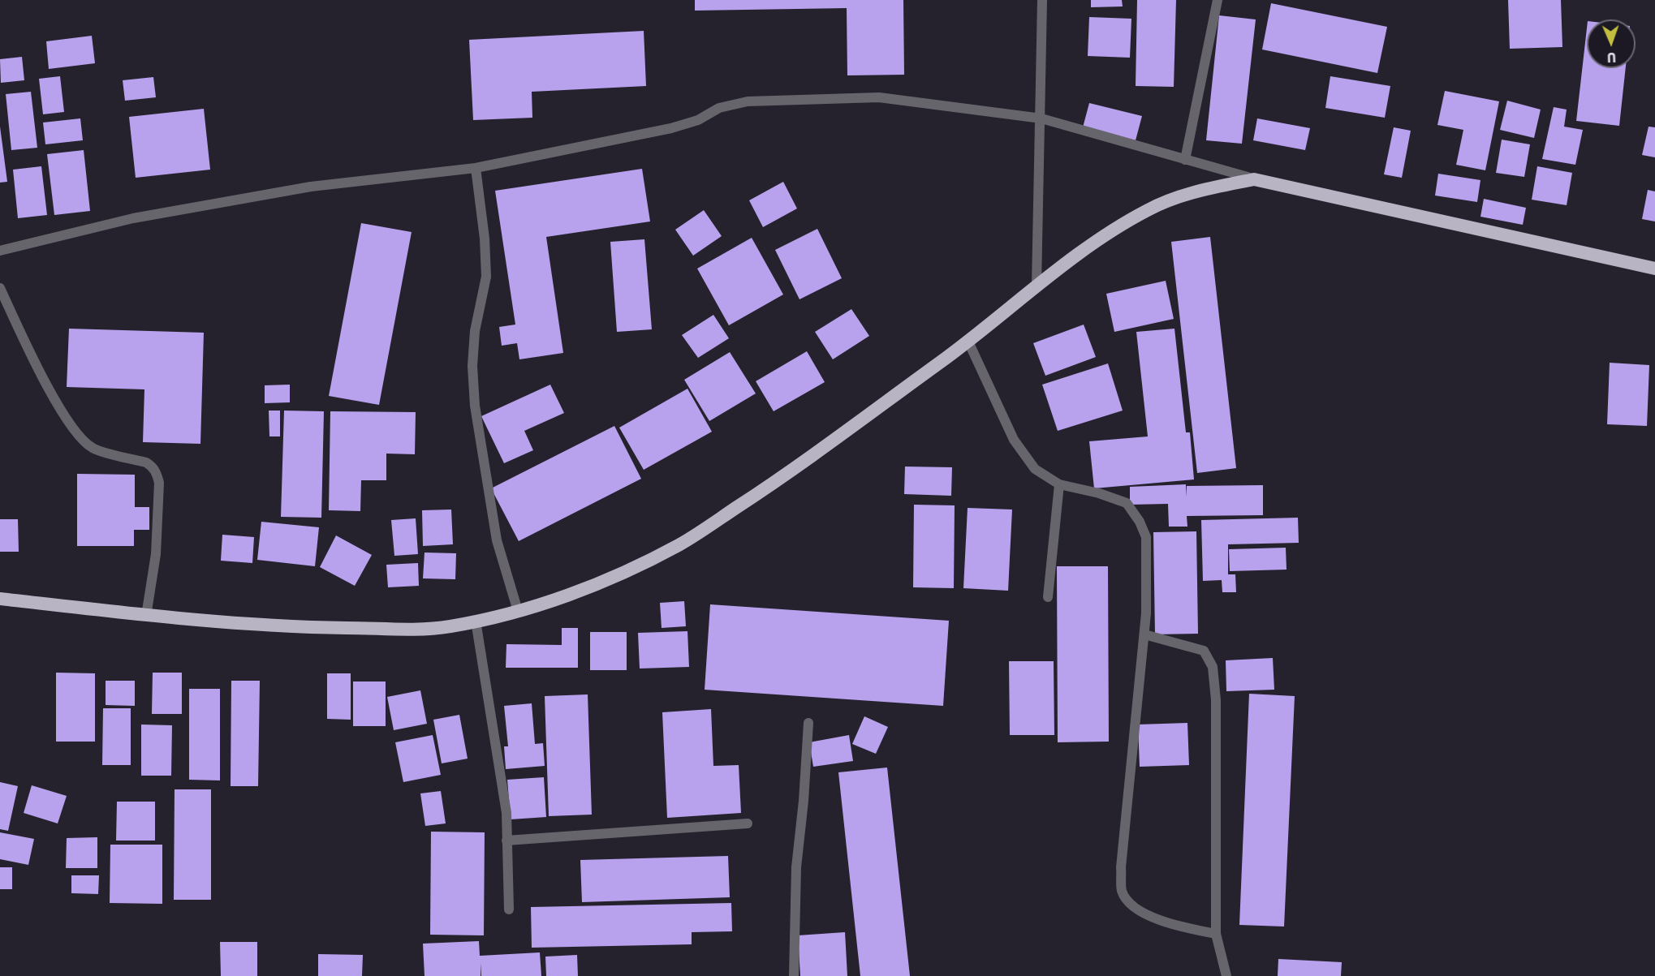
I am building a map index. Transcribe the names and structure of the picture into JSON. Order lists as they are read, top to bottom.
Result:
{
  "north": "bottom"
}
